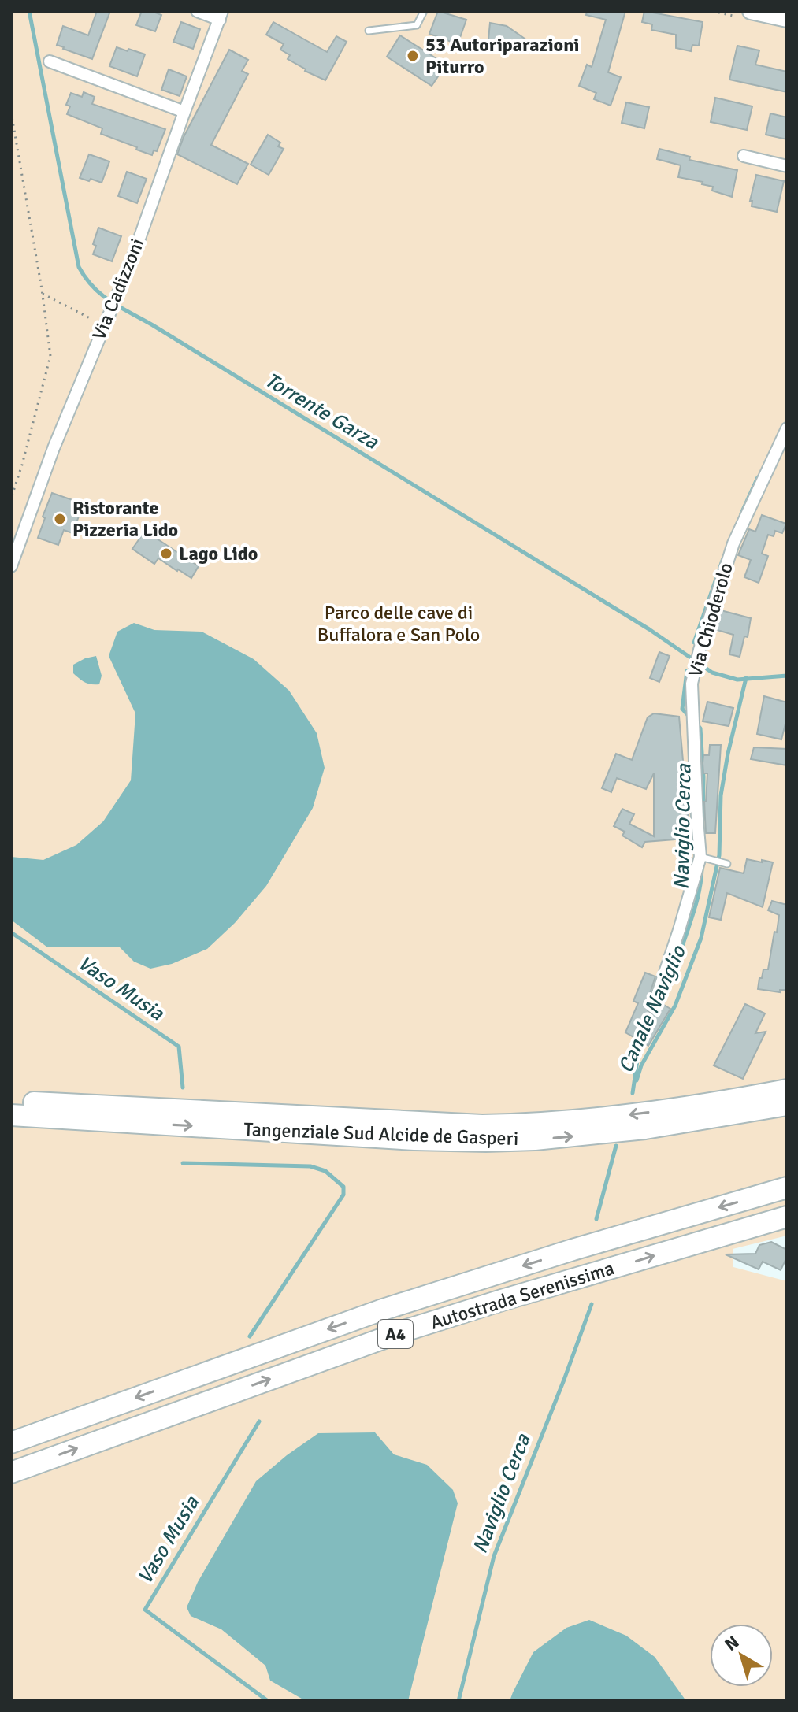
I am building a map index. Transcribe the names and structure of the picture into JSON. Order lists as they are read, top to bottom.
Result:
{
  "streets": {
    "highway": ["Tangenziale Sud Alcide de Gasperi", "Autostrada Serenissima", "A4"],
    "street": ["Via Cadizzoni", "Via Chioderolo"]
  },
  "water": [
    "Torrente Garza",
    "Naviglio Cerca",
    "Vaso Musia",
    "Canale Naviglio"
  ],
  "parks": ["Parco delle cave di Buffalora e San Polo"],
  "places": ["53 Autoriparazioni Piturro", "Ristorante Pizzeria Lido", "Lago Lido"],
  "north": "top left"
}
